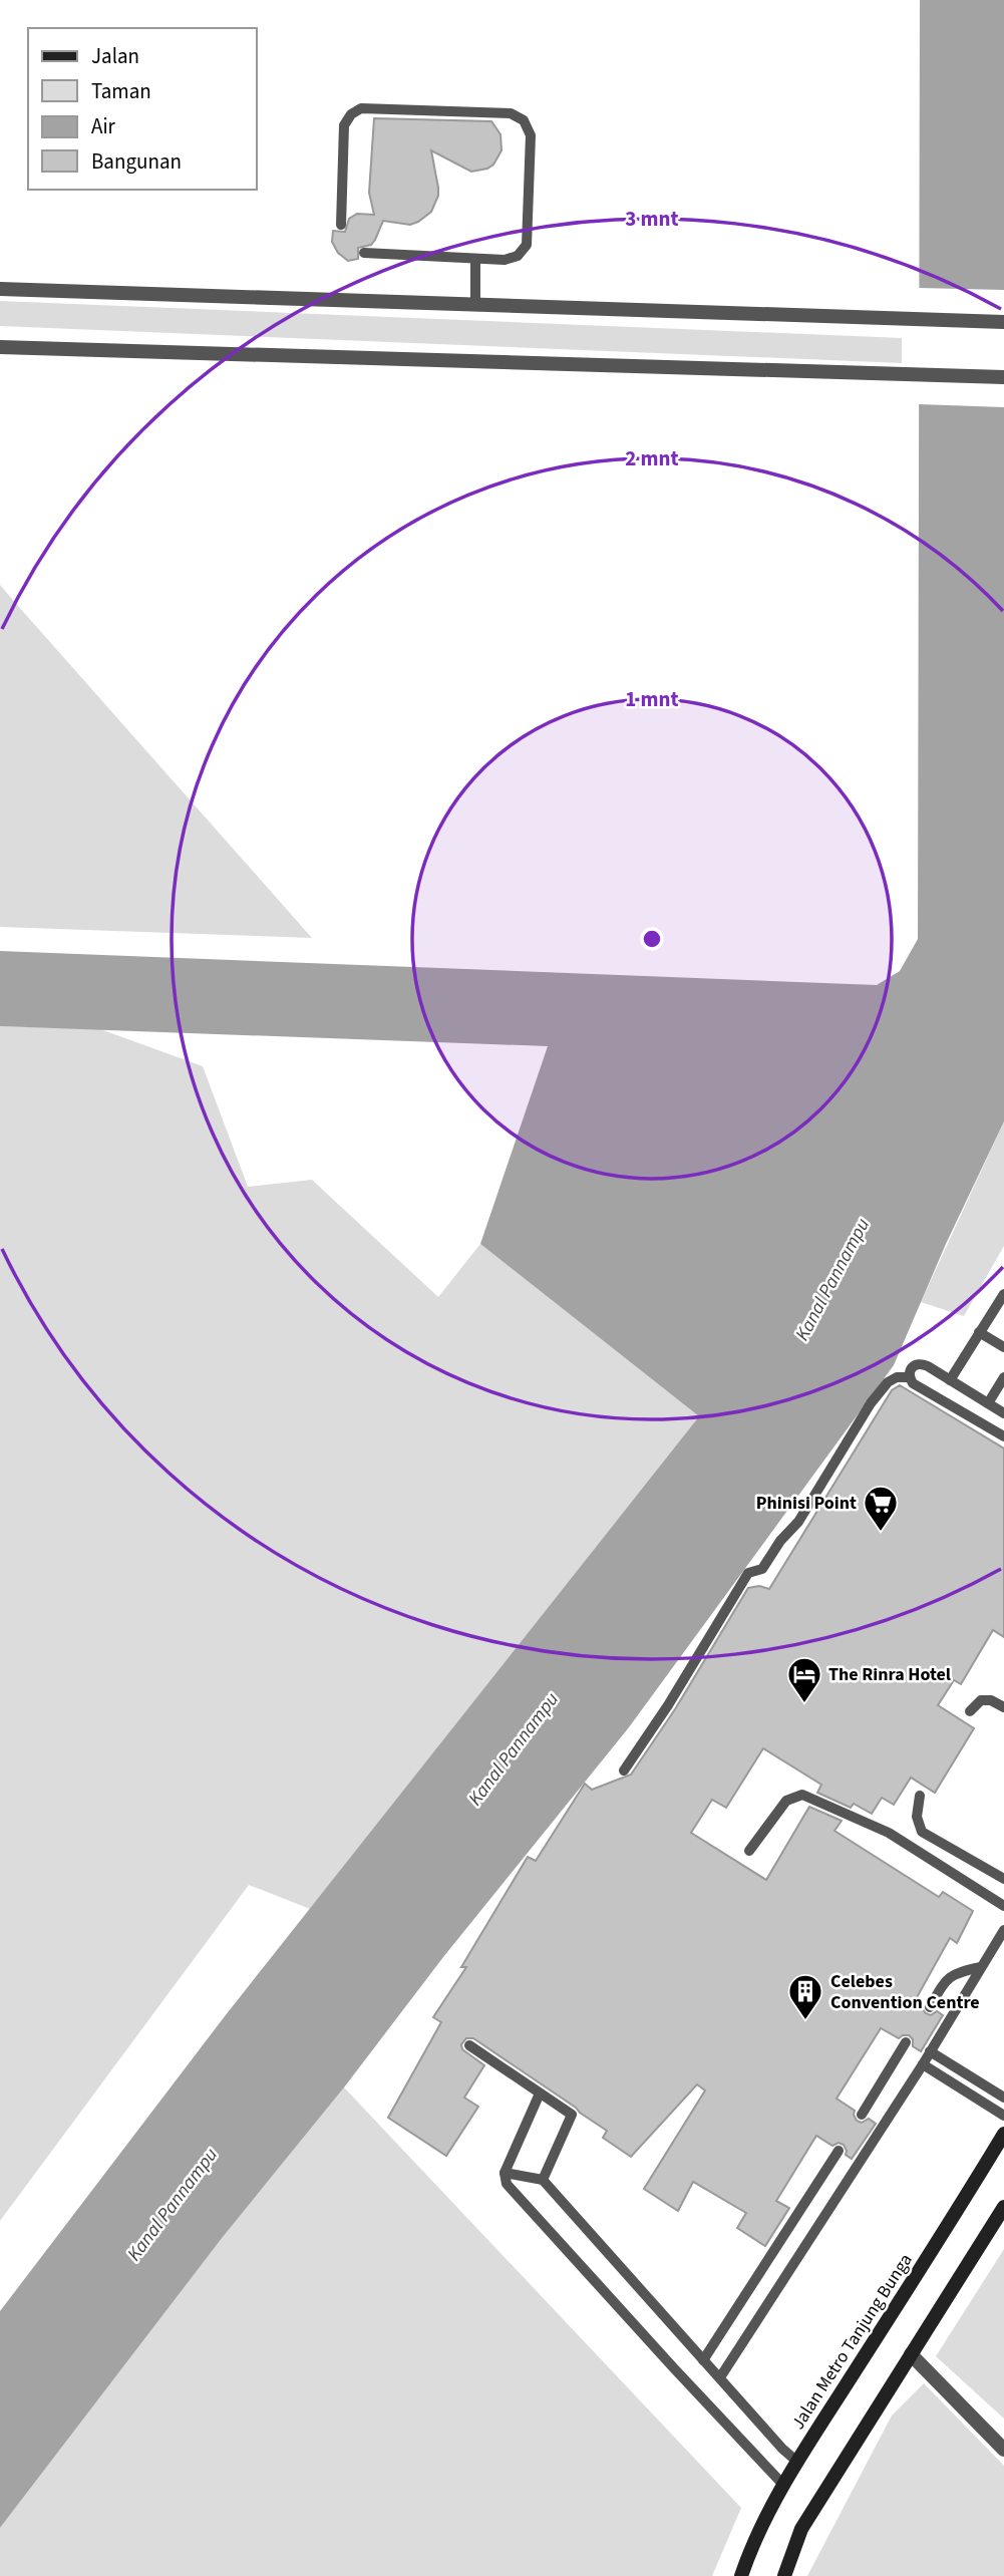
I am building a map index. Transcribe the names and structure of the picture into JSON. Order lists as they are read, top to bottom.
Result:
{
  "streets": {
    "main road": ["Jalan Metro Tanjung Bunga"]
  },
  "water": ["Kanal Pannampu"],
  "places": {
    "supermarket": ["Phinisi Point"],
    "hotel": ["The Rinra Hotel"],
    "building": ["Celebes Convention Centre"]
  },
  "legend": [
    "Jalan",
    "Taman",
    "Air",
    "Bangunan"
  ],
  "rings": ["3 mnt", "2 mnt", "1 mnt"]
}
